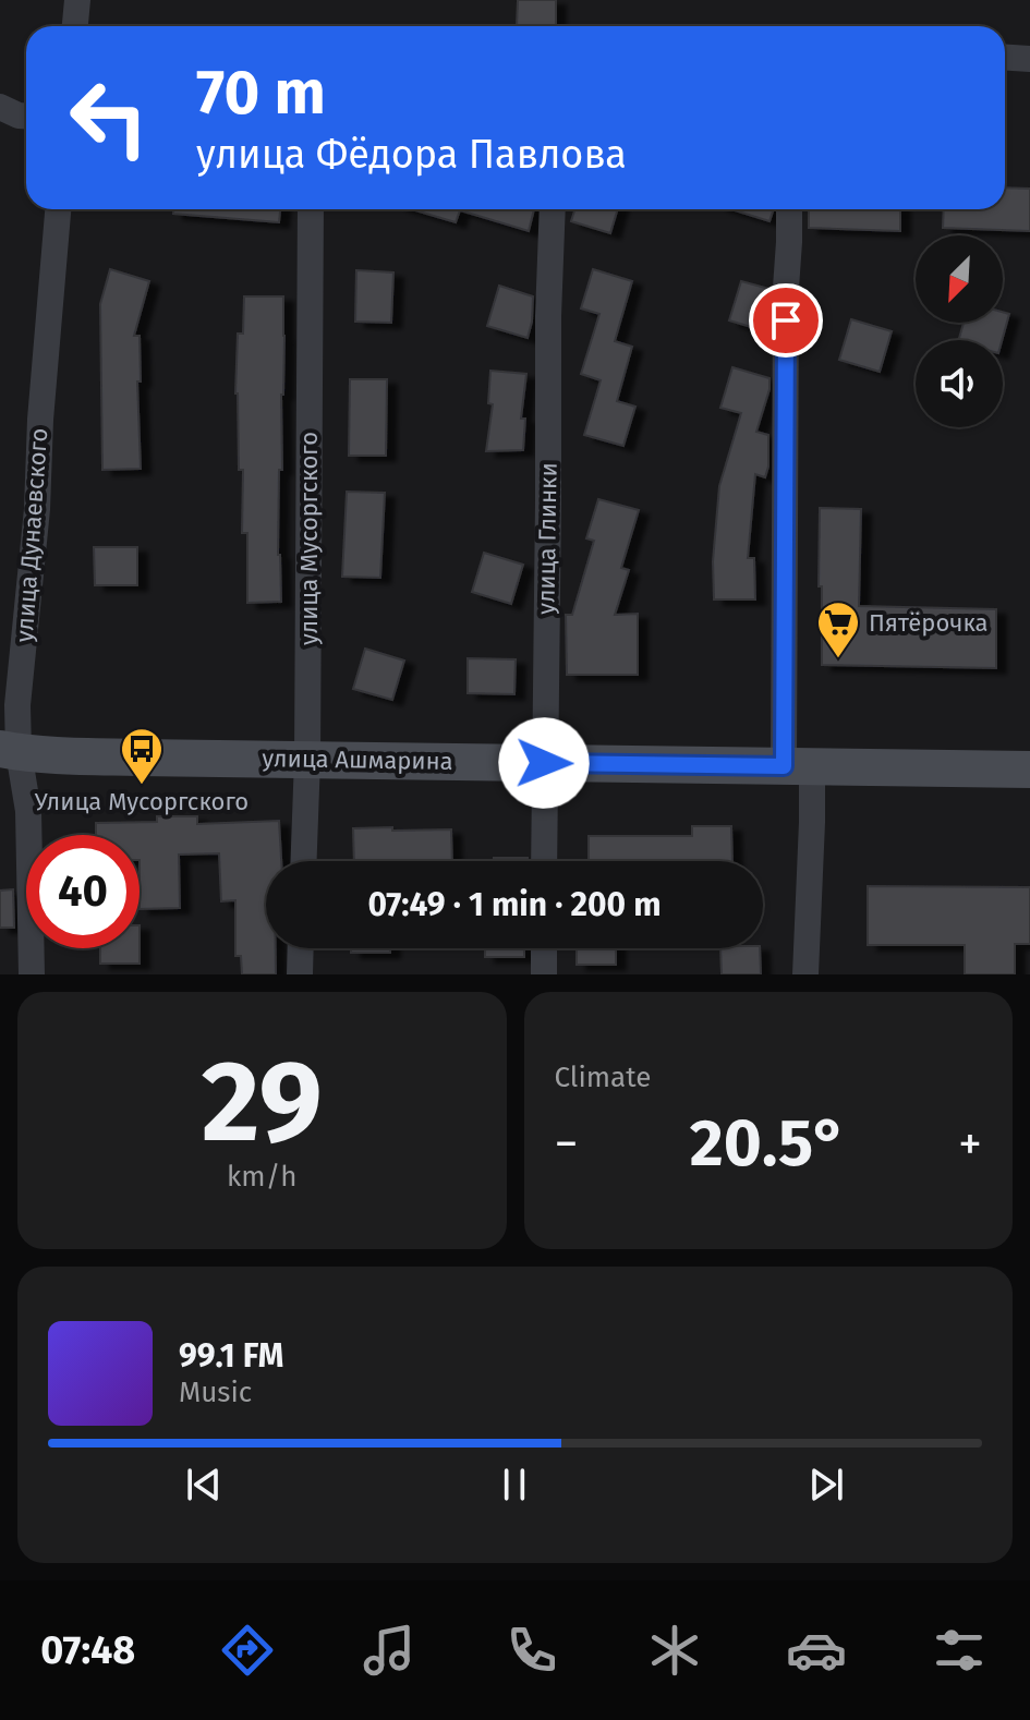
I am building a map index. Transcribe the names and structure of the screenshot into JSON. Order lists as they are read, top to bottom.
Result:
{
  "streets": {
    "street": [
      "улица Дунаевского",
      "улица Мусоргского",
      "улица Глинки",
      "улица Ашмарина"
    ]
  },
  "crossings": [
    ["улица Дунаевского", "улица Ашмарина"],
    ["улица Мусоргского", "улица Ашмарина"],
    ["улица Глинки", "улица Ашмарина"]
  ],
  "places": {
    "supermarket": ["Пятёрочка"],
    "bus stop": ["Улица Мусоргского"]
  },
  "north": "bottom left",
  "page": {
    "turn": ["70 m", "улица Фёдора Павлова"],
    "limit": "40",
    "trip": "07:49 · 1 min · 200 m",
    "tile": [
      ["29", "km/h"],
      "Climate"
    ],
    "heat": ["−", "20.5°", "+"],
    "song": ["99.1 FM", "Music"],
    "tabs": "07:48"
  }
}
